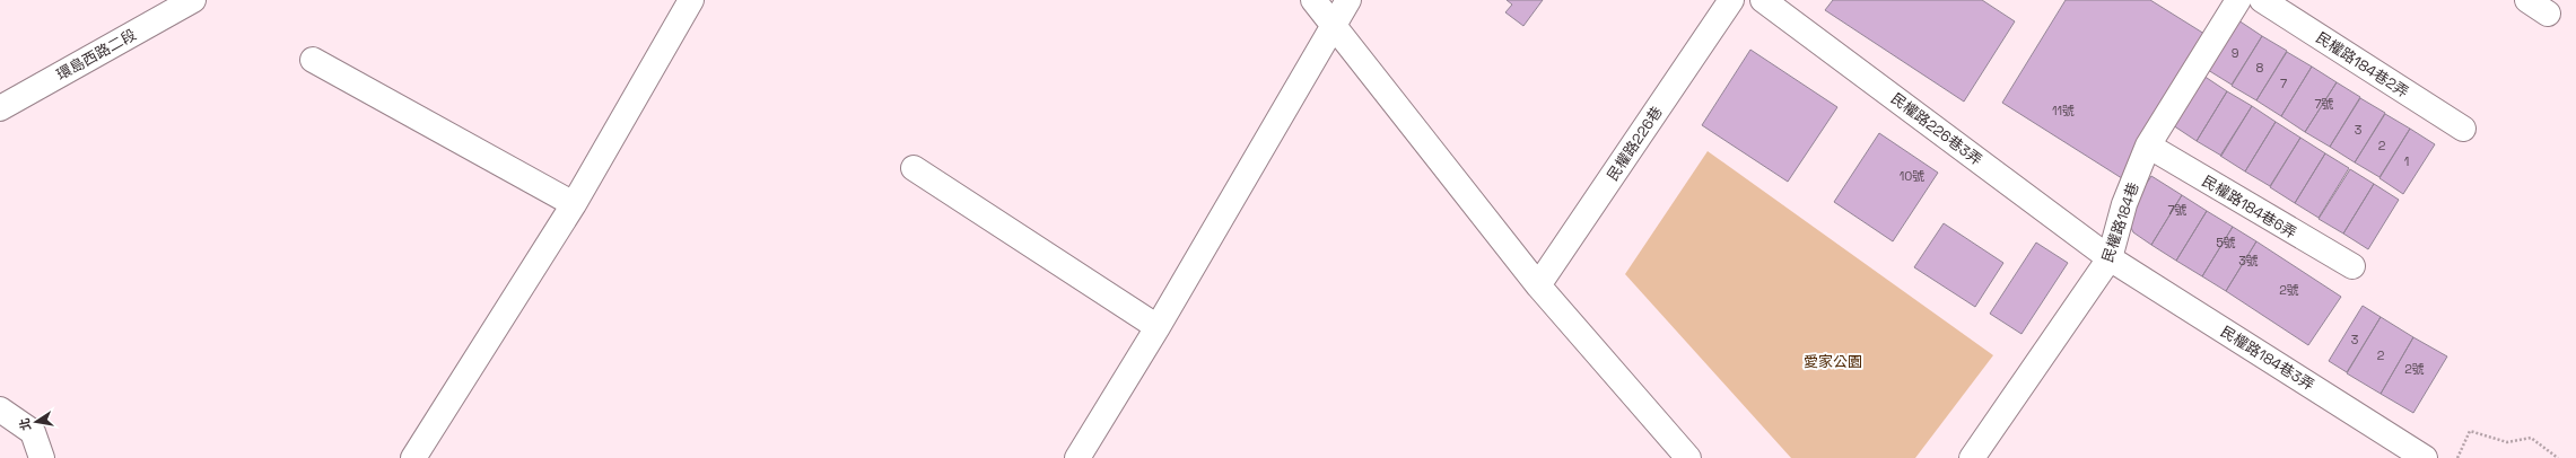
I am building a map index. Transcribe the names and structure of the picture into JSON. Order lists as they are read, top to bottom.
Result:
{
  "streets": {
    "street": [
      "環島西路二段",
      "民權路184巷2弄",
      "民權路226巷3弄",
      "民權路226巷",
      "民權路184巷6弄",
      "民權路184巷",
      "民權路184巷3弄"
    ]
  },
  "crossings": [
    ["民權路226巷3弄", "民權路184巷"],
    ["民權路226巷3弄", "民權路184巷3弄"],
    ["民權路184巷6弄", "民權路184巷"],
    ["民權路184巷", "民權路184巷3弄"]
  ],
  "parks": ["愛家公園"],
  "house_numbers": [
    "9",
    "8",
    "7",
    "7號",
    "11號",
    "3",
    "2",
    "1",
    "10號",
    "7號",
    "5號",
    "3號",
    "2號",
    "3",
    "2",
    "2號"
  ],
  "north": "left"
}
